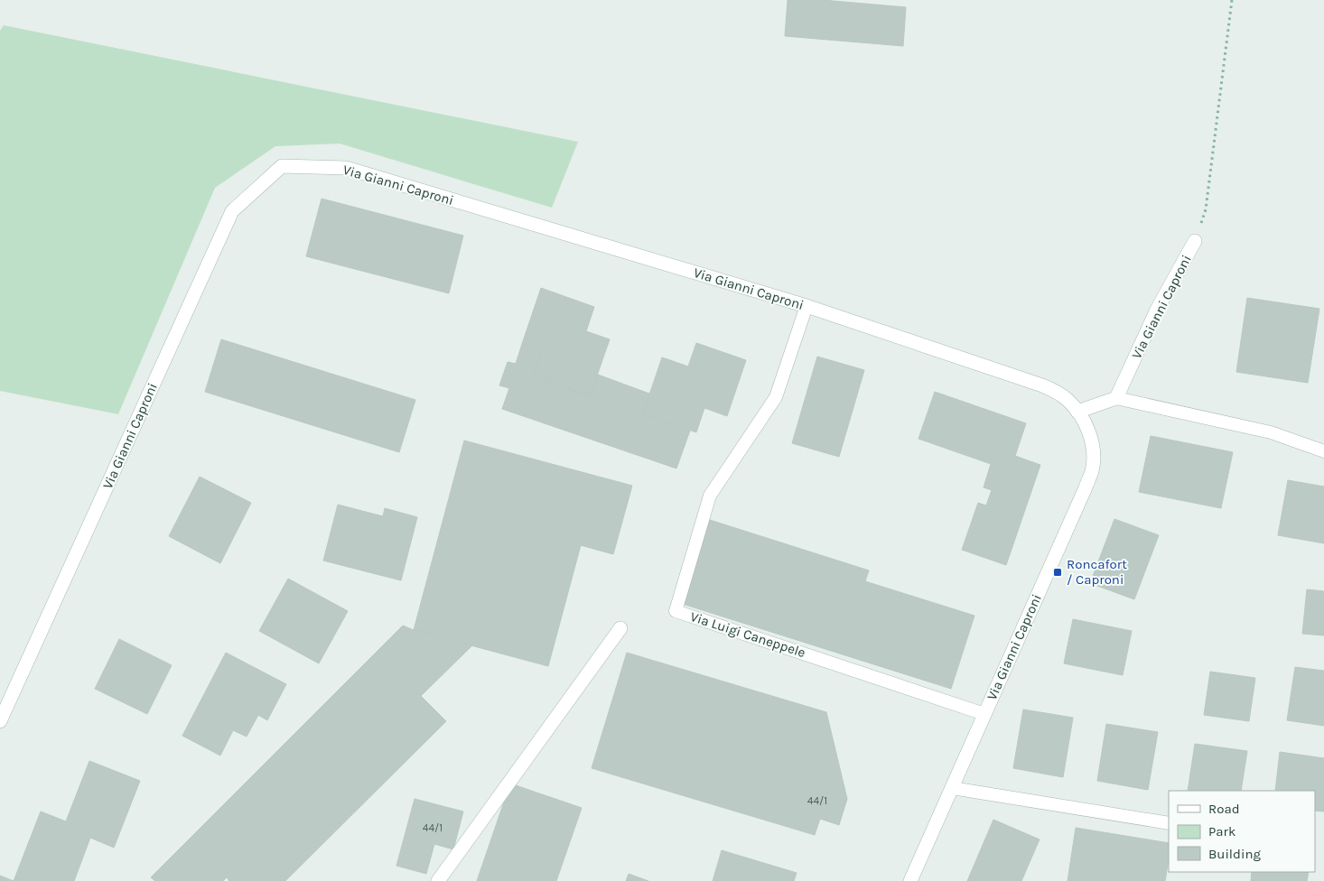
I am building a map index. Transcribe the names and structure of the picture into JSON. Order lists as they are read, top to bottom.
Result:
{
  "streets": {
    "street": ["Via Gianni Caproni"],
    "lane": ["Via Luigi Caneppele"]
  },
  "crossings": [
    ["Via Gianni Caproni", "Via Luigi Caneppele"]
  ],
  "places": {
    "transit": ["Roncafort / Caproni"]
  },
  "house_numbers": ["44/1", "44/1"],
  "legend": ["Road", "Park", "Building"]
}
